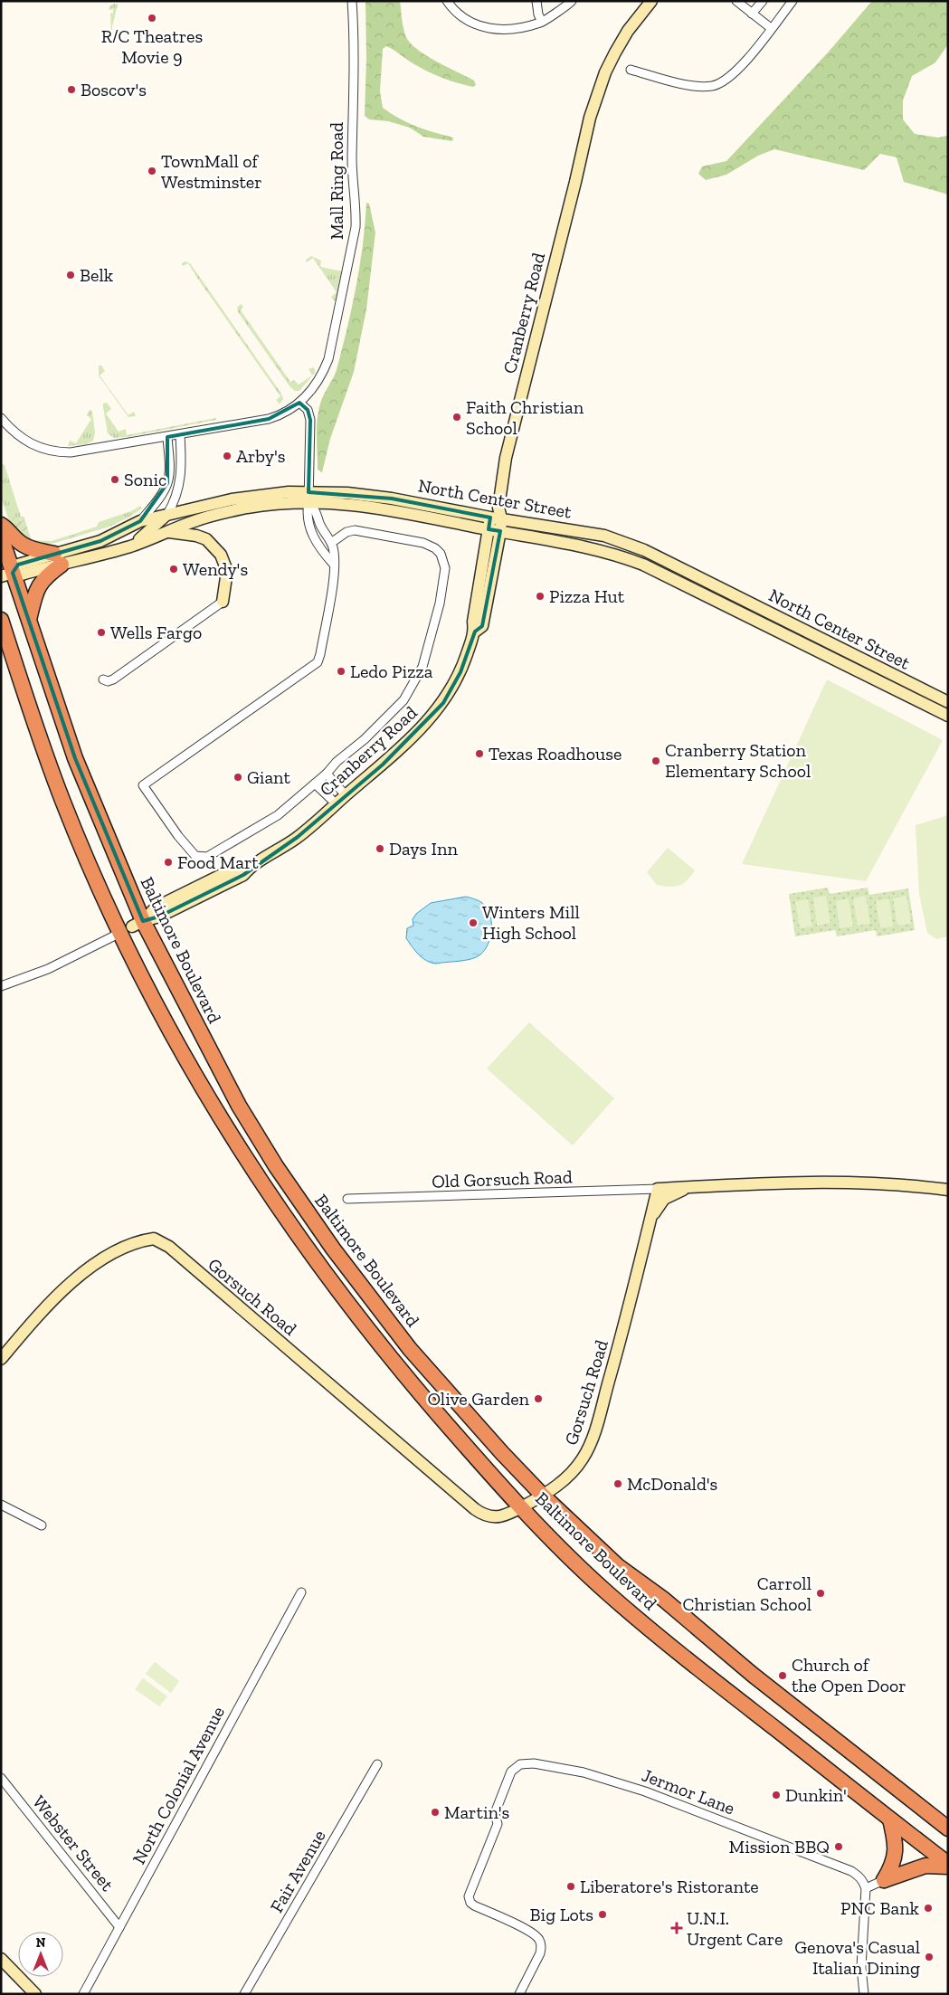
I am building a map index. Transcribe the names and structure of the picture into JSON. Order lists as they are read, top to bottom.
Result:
{
  "streets": {
    "highway": ["Baltimore Boulevard"],
    "street": [
      "Mall Ring Road",
      "Cranberry Road",
      "North Center Street",
      "Old Gorsuch Road",
      "Gorsuch Road",
      "North Colonial Avenue",
      "Jermor Lane",
      "Webster Street",
      "Fair Avenue"
    ]
  },
  "crossings": [
    ["Cranberry Road", "North Center Street"],
    ["Cranberry Road", "Baltimore Boulevard"],
    ["North Center Street", "Baltimore Boulevard"],
    ["Baltimore Boulevard", "Gorsuch Road"],
    ["Old Gorsuch Road", "Gorsuch Road"],
    ["North Colonial Avenue", "Webster Street"]
  ],
  "places": {
    "other": [
      "R/C Theatres Movie 9",
      "Boscov's",
      "TownMall of Westminster",
      "Belk",
      "Faith Christian School",
      "Arby's",
      "Sonic",
      "Wendy's",
      "Pizza Hut",
      "Wells Fargo",
      "Ledo Pizza",
      "Texas Roadhouse",
      "Cranberry Station Elementary School",
      "Giant",
      "Days Inn",
      "Food Mart",
      "Winters Mill High School",
      "Olive Garden",
      "McDonald's",
      "Carroll Christian School",
      "Church of the Open Door",
      "Dunkin'",
      "Martin's",
      "Mission BBQ",
      "Liberatore's Ristorante",
      "PNC Bank",
      "Big Lots",
      "Genova's Casual Italian Dining"
    ],
    "health": ["U.N.I. Urgent Care"]
  },
  "north": "top"
}
